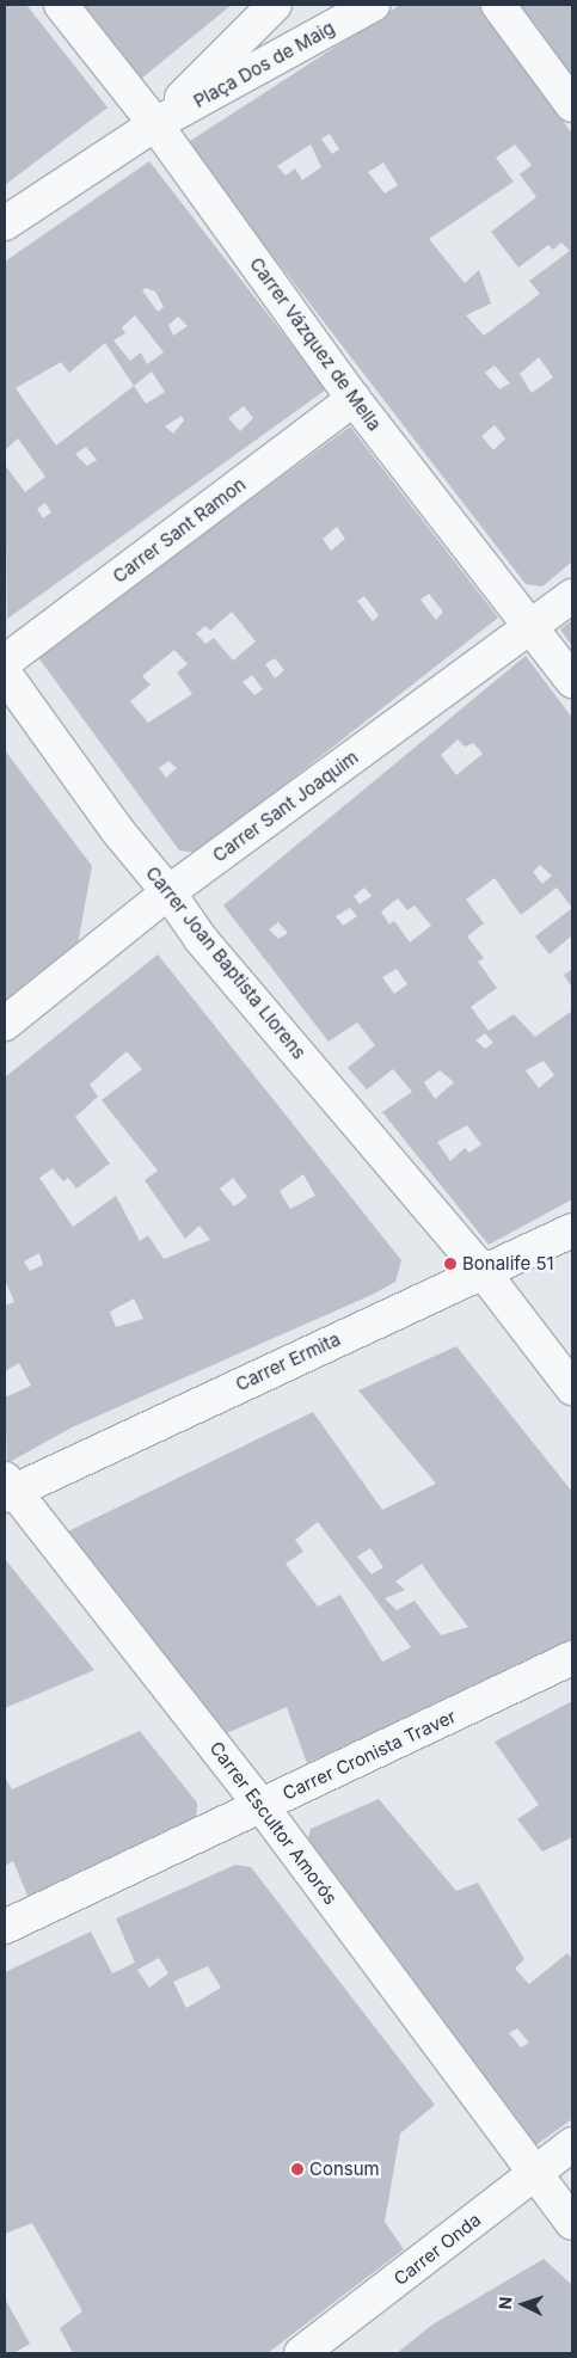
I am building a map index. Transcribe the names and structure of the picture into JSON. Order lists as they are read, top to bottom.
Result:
{
  "streets": {
    "street": [
      "Plaça Dos de Maig",
      "Carrer Vázquez de Mella",
      "Carrer Sant Ramon",
      "Carrer Sant Joaquim",
      "Carrer Joan Baptista Llorens",
      "Carrer Ermita",
      "Carrer Cronista Traver",
      "Carrer Escultor Amorós",
      "Carrer Onda"
    ]
  },
  "crossings": [
    ["Plaça Dos de Maig", "Carrer Vázquez de Mella"],
    ["Carrer Vázquez de Mella", "Carrer Sant Ramon"],
    ["Carrer Vázquez de Mella", "Carrer Sant Joaquim"],
    ["Carrer Sant Joaquim", "Carrer Joan Baptista Llorens"],
    ["Carrer Joan Baptista Llorens", "Carrer Ermita"],
    ["Carrer Ermita", "Carrer Escultor Amorós"],
    ["Carrer Cronista Traver", "Carrer Escultor Amorós"],
    ["Carrer Escultor Amorós", "Carrer Onda"]
  ],
  "places": ["Bonalife 51", "Consum"],
  "north": "left"
}
